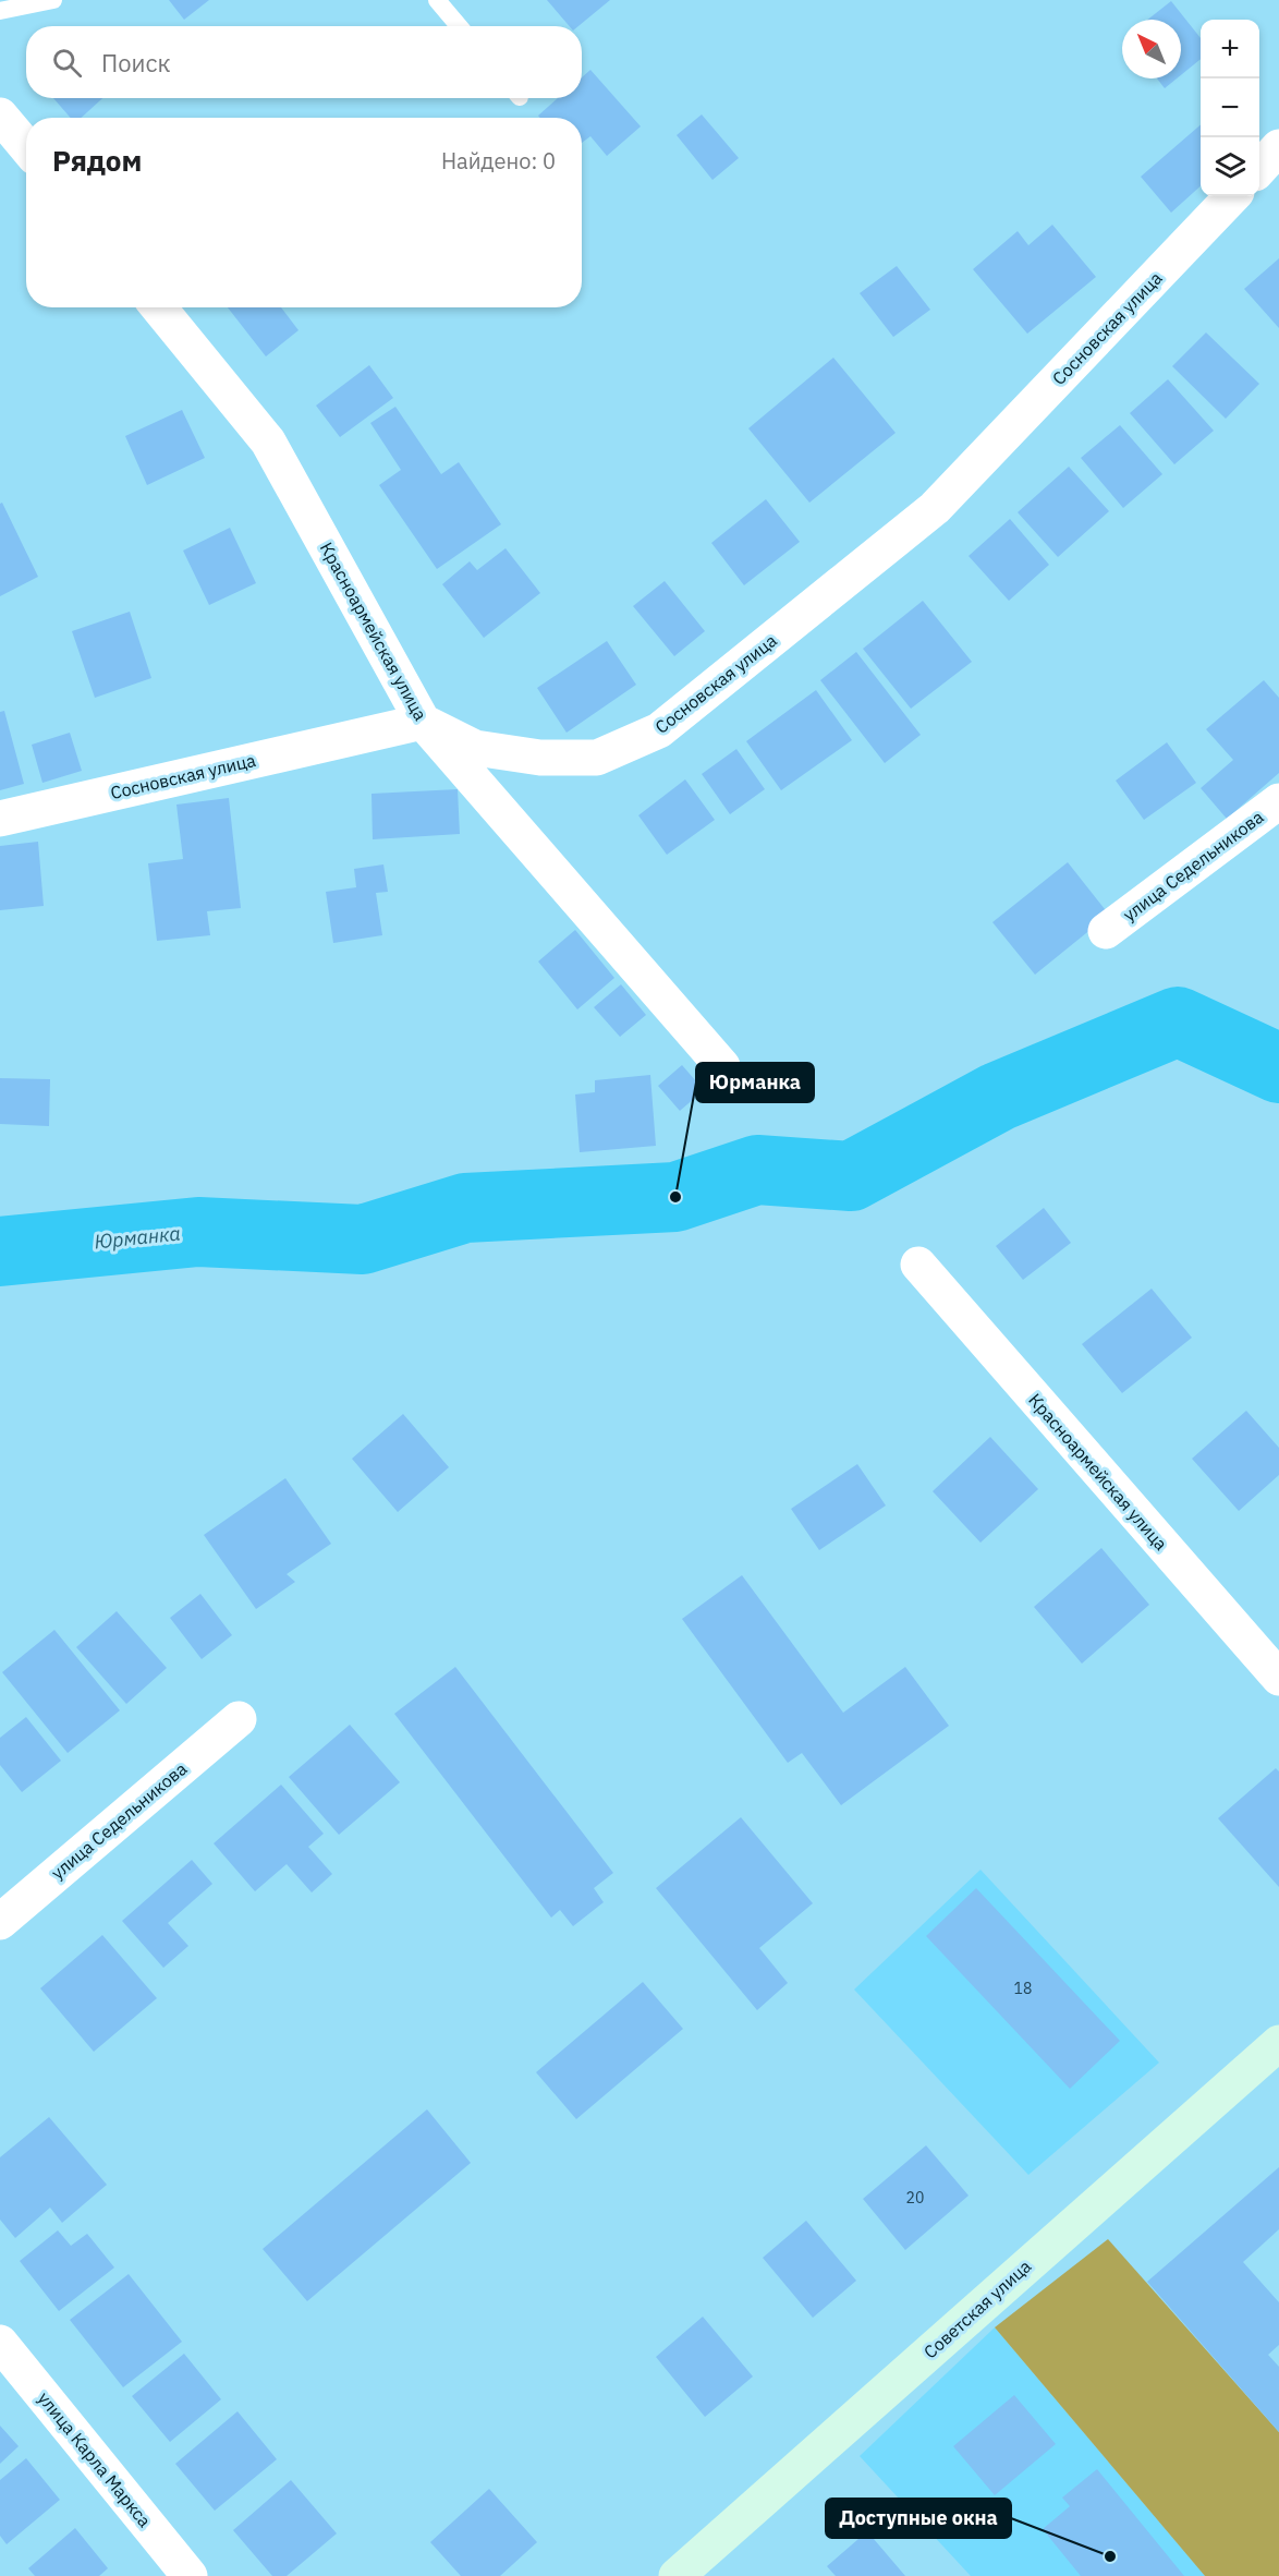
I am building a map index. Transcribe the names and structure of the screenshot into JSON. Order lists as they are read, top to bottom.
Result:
{
  "streets": {
    "main road": ["Советская улица"],
    "street": [
      "Сосновская улица",
      "Красноармейская улица",
      "улица Седельникова",
      "улица Карла Маркса"
    ]
  },
  "crossings": [
    ["Сосновская улица", "Красноармейская улица"]
  ],
  "water": ["Юрманка"],
  "places": ["Юрманка", "Доступные окна"],
  "house_numbers": ["18", "20"],
  "north": "top left",
  "page": {
    "map_buttons": ["+", "−"],
    "search": "Поиск",
    "heading": ["Рядом", "Найдено: 0"]
  }
}
